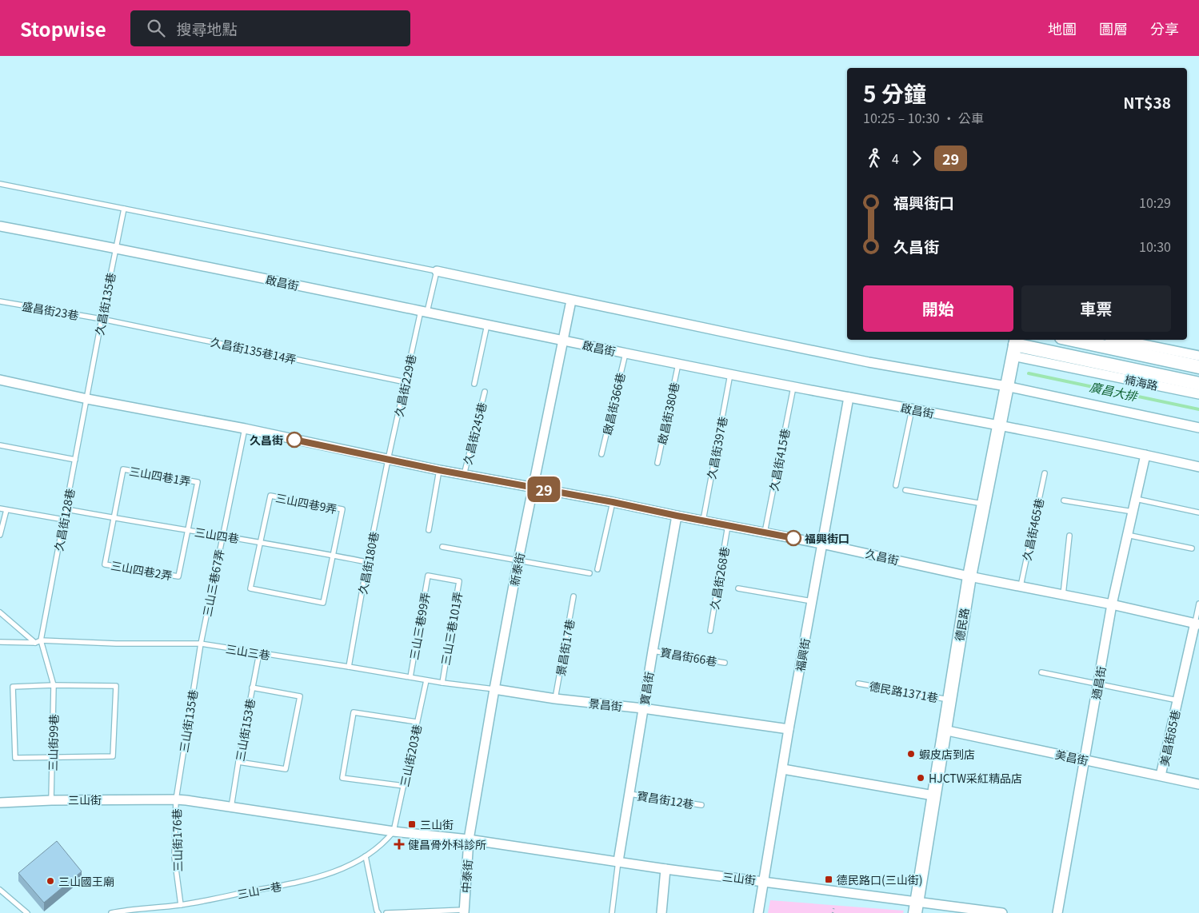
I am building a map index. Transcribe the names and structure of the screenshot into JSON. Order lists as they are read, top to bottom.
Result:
{
  "streets": {
    "street": [
      "啟昌街",
      "楠海路",
      "久昌街",
      "新泰街",
      "德民路",
      "福興街",
      "通昌街",
      "寶昌街",
      "景昌街",
      "美昌街85巷",
      "美昌街",
      "三山街",
      "中泰街"
    ],
    "lane": [
      "久昌街135巷",
      "盛昌街23巷",
      "久昌街135巷14弄",
      "久昌街229巷",
      "啟昌街366巷",
      "啟昌街380巷",
      "久昌街245巷",
      "久昌街397巷",
      "久昌街415巷",
      "三山四巷1弄",
      "三山四巷9弄",
      "久昌街128巷",
      "久昌街465巷",
      "三山四巷",
      "久昌街180巷",
      "三山四巷2弄",
      "久昌街268巷",
      "三山三巷67弄",
      "三山三巷99弄",
      "三山三巷101弄",
      "景昌街17巷",
      "三山三巷",
      "寶昌街66巷",
      "德民路1371巷",
      "三山街135巷",
      "三山街153巷",
      "三山街99巷",
      "三山街203巷",
      "寶昌街12巷",
      "三山街176巷",
      "三山一巷"
    ]
  },
  "crossings": [
    ["啟昌街", "久昌街135巷"],
    ["啟昌街", "久昌街229巷"],
    ["啟昌街", "啟昌街366巷"],
    ["啟昌街", "啟昌街380巷"],
    ["啟昌街", "久昌街397巷"],
    ["啟昌街", "久昌街415巷"],
    ["啟昌街", "新泰街"],
    ["啟昌街", "德民路"],
    ["啟昌街", "福興街"],
    ["啟昌街", "通昌街"],
    ["久昌街135巷", "盛昌街23巷"],
    ["久昌街135巷", "久昌街135巷14弄"],
    ["久昌街135巷", "久昌街128巷"],
    ["久昌街135巷", "久昌街"],
    ["盛昌街23巷", "久昌街135巷14弄"],
    ["久昌街135巷14弄", "久昌街229巷"],
    ["楠海路", "德民路"],
    ["久昌街229巷", "久昌街"],
    ["久昌街229巷", "久昌街180巷"],
    ["久昌街245巷", "久昌街"],
    ["久昌街397巷", "久昌街"],
    ["久昌街415巷", "久昌街"],
    ["三山四巷1弄", "三山四巷"],
    ["三山四巷1弄", "三山四巷2弄"],
    ["三山四巷9弄", "三山四巷"],
    ["久昌街128巷", "三山四巷"],
    ["久昌街128巷", "久昌街"],
    ["久昌街128巷", "三山三巷"],
    ["久昌街128巷", "三山街99巷"],
    ["久昌街465巷", "久昌街"],
    ["三山四巷", "久昌街180巷"],
    ["三山四巷", "三山四巷2弄"],
    ["三山四巷", "三山三巷67弄"],
    ["久昌街", "久昌街180巷"],
    ["久昌街", "新泰街"],
    ["久昌街", "久昌街268巷"],
    ["久昌街", "三山三巷67弄"],
    ["久昌街", "德民路"],
    ["久昌街", "福興街"],
    ["久昌街", "通昌街"],
    ["久昌街", "寶昌街"],
    ["久昌街", "美昌街85巷"],
    ["久昌街180巷", "三山三巷"],
    ["新泰街", "三山三巷"],
    ["新泰街", "景昌街"],
    ["新泰街", "三山街"],
    ["新泰街", "中泰街"],
    ["三山三巷67弄", "三山三巷"],
    ["三山三巷67弄", "三山街135巷"],
    ["德民路", "德民路1371巷"],
    ["德民路", "美昌街"],
    ["德民路", "三山街"],
    ["三山三巷99弄", "三山三巷101弄"],
    ["三山三巷99弄", "三山三巷"],
    ["三山三巷101弄", "三山三巷"],
    ["景昌街17巷", "景昌街"],
    ["三山三巷", "景昌街"],
    ["三山三巷", "三山街135巷"],
    ["三山三巷", "三山街153巷"],
    ["三山三巷", "三山街99巷"],
    ["三山三巷", "三山街203巷"],
    ["福興街", "景昌街"],
    ["福興街", "三山街"],
    ["寶昌街66巷", "寶昌街"],
    ["通昌街", "美昌街"],
    ["寶昌街", "景昌街"],
    ["寶昌街", "三山街"],
    ["寶昌街", "寶昌街12巷"],
    ["三山街135巷", "三山街"],
    ["三山街135巷", "三山街176巷"],
    ["三山街153巷", "三山街"],
    ["美昌街85巷", "美昌街"],
    ["三山街99巷", "三山街"],
    ["三山街203巷", "三山街"],
    ["三山街203巷", "三山一巷"],
    ["三山街", "三山街176巷"],
    ["三山街", "中泰街"],
    ["三山街", "三山一巷"],
    ["三山街176巷", "三山一巷"]
  ],
  "water": ["廣昌大排"],
  "places": {
    "other": [
      "久昌街",
      "福興街口",
      "蝦皮店到店",
      "HJCTW采紅精品店",
      "三山國王廟"
    ],
    "transit": ["三山街", "德民路口(三山街)"],
    "health": ["健昌骨外科診所"]
  },
  "lines": ["bus line 29"],
  "page": {
    "header": "Stopwise",
    "search": "搜尋地點",
    "nav": ["地圖", "圖層", "分享"],
    "on_map": "29",
    "heading": ["5 分鐘", "10:25 – 10:30 · 公車", "NT$38"],
    "legs": ["4", "29"],
    "list": [
      {
        "name": "福興街口",
        "value": "10:29"
      },
      {
        "name": "久昌街",
        "value": "10:30"
      }
    ],
    "buttons": ["開始", "車票"]
  }
}
